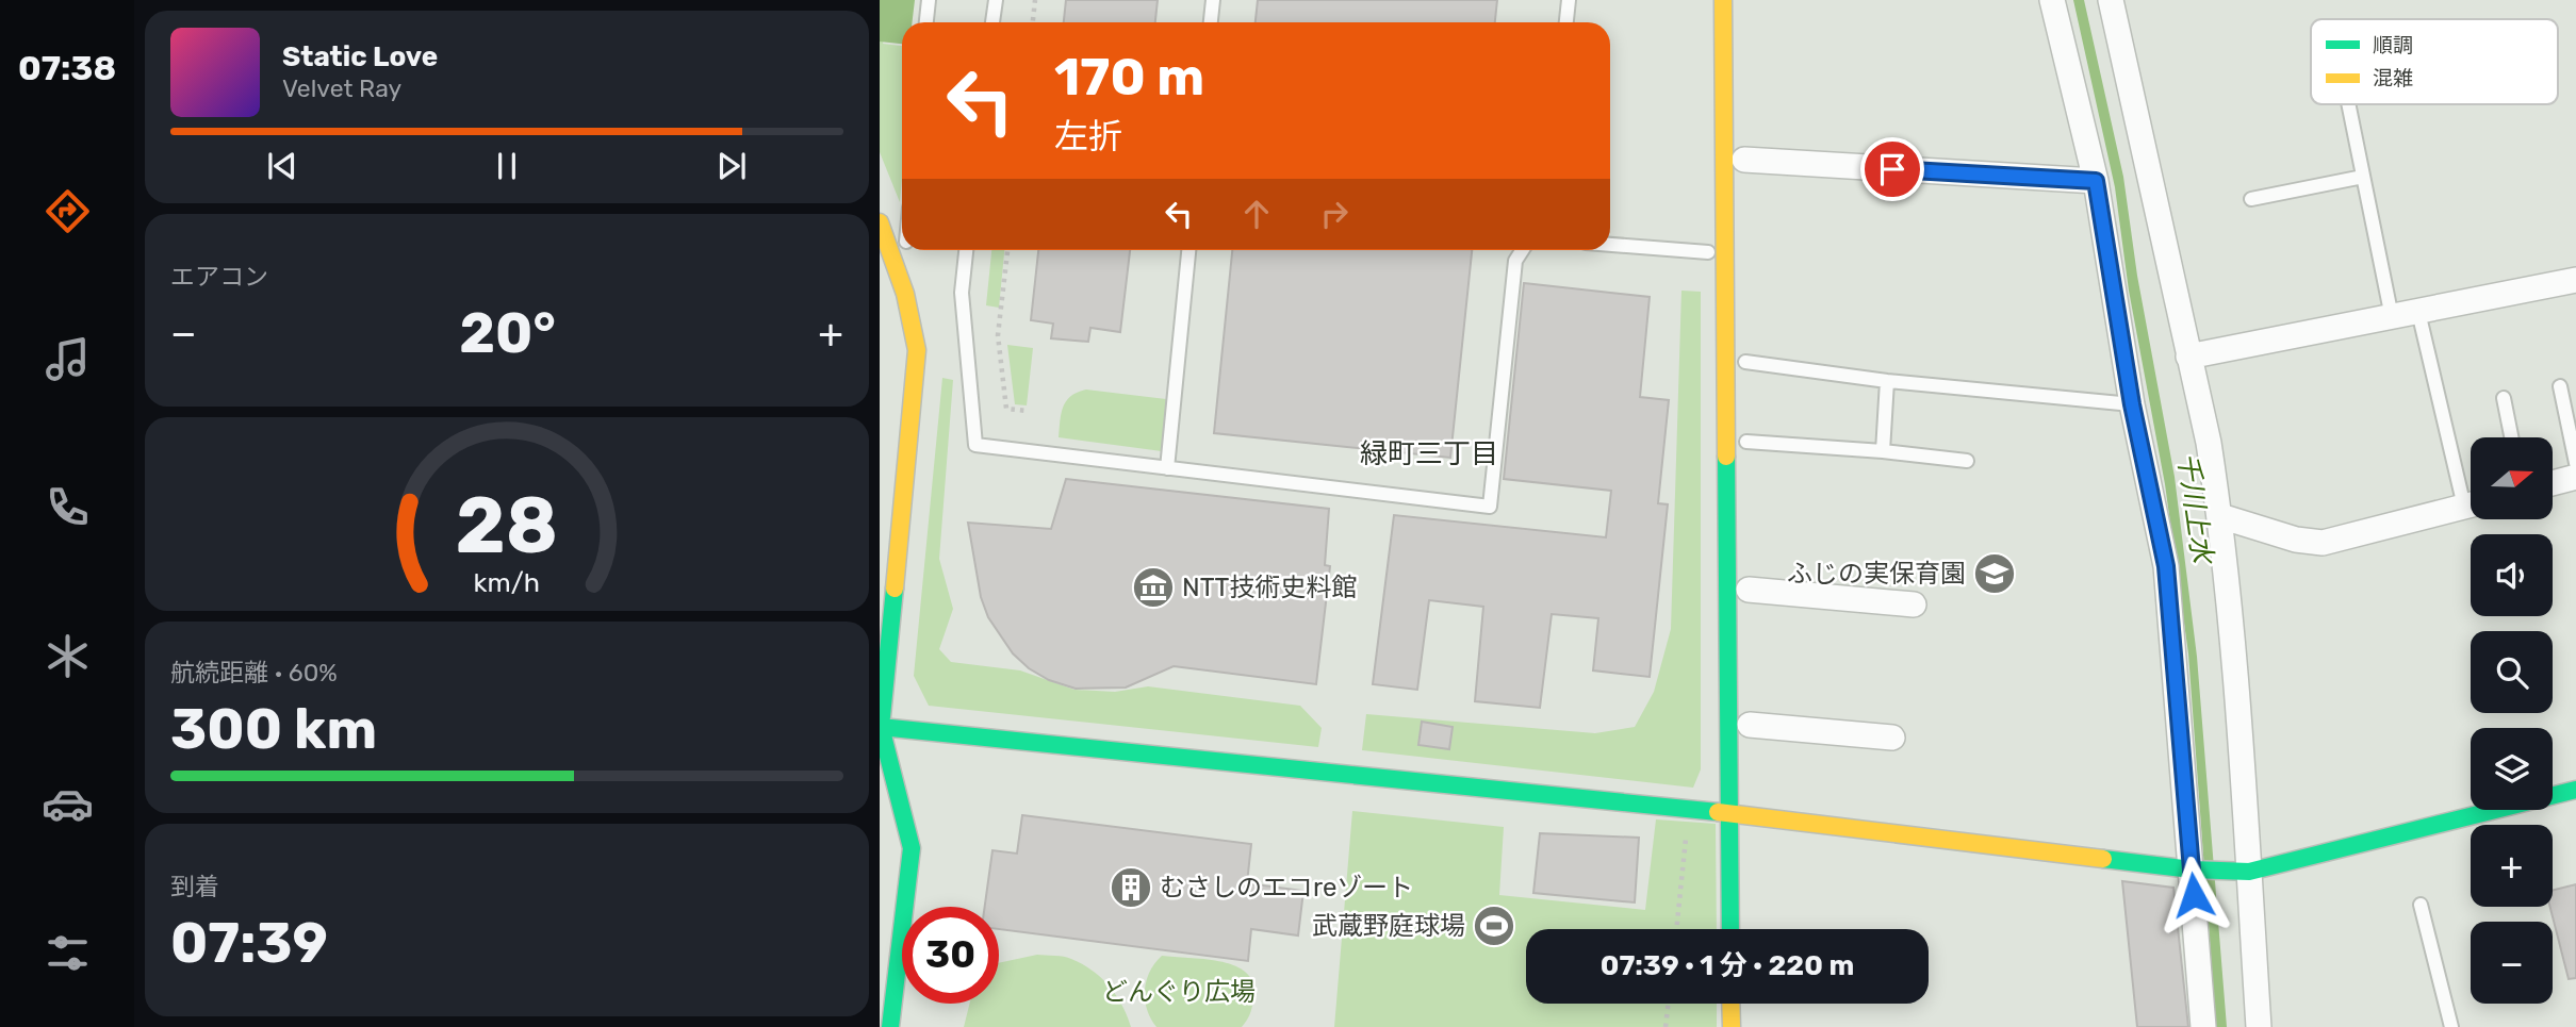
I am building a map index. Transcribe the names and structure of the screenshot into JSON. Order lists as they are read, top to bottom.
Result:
{
  "districts": ["緑町三丁目"],
  "water": ["千川上水"],
  "parks": ["どんぐり広場"],
  "places": {
    "school or university": ["ふじの実保育園"],
    "museum": ["NTT技術史料館"],
    "building": ["むさしのエコreゾート"],
    "sports": ["武蔵野庭球場"]
  },
  "legend": ["順調", "混雑"],
  "north": "right",
  "page": {
    "tabs": "07:38",
    "turn": ["170 m", "左折"],
    "song": ["Static Love", "Velvet Ray"],
    "tile": [
      "エアコン",
      ["航続距離 · 60%", "300 km"],
      ["到着", "07:39"]
    ],
    "heat": ["−", "20°", "+"],
    "map_buttons": ["+", "−"],
    "limit": "30",
    "trip": "07:39 · 1 分 · 220 m",
    "gauge": ["28", "km/h"]
  }
}
